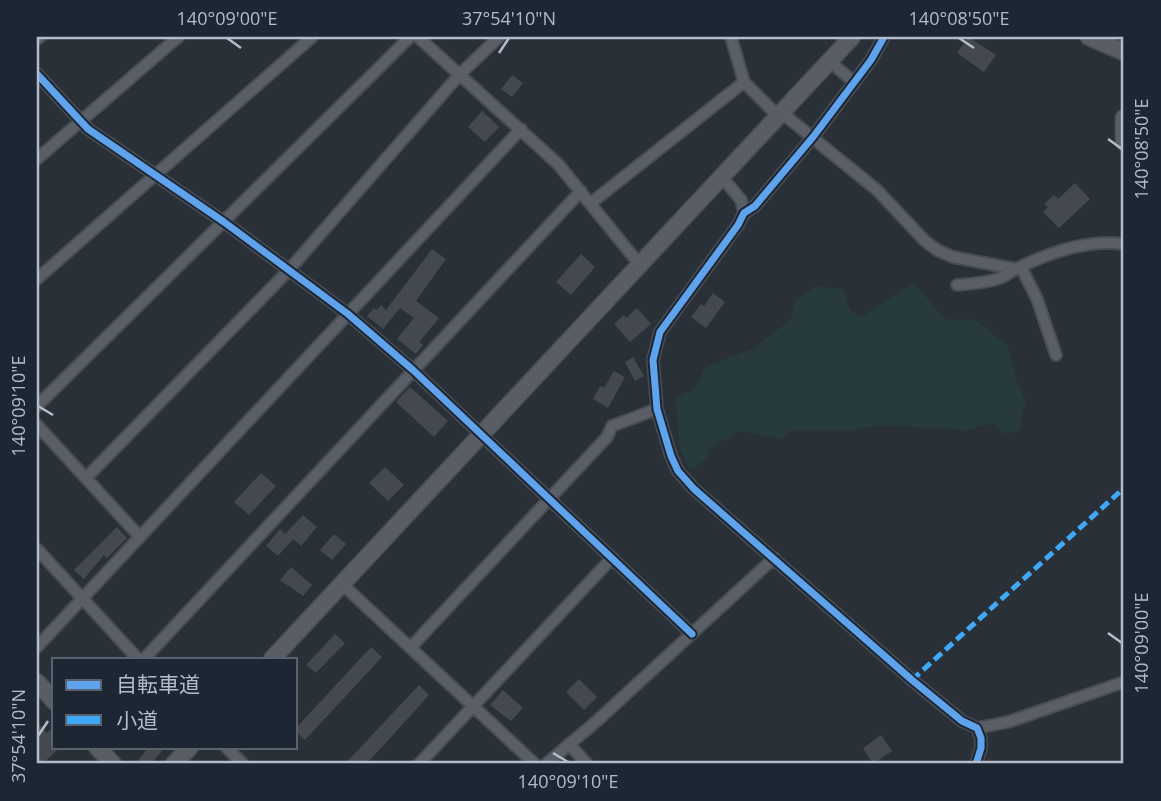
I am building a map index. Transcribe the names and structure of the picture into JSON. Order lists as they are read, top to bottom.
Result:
{
  "legend": ["自転車道", "小道"],
  "coordinates": [
    "140°09'00\"E",
    "37°54'10\"N",
    "140°08'50\"E",
    "140°09'10\"E"
  ]
}
